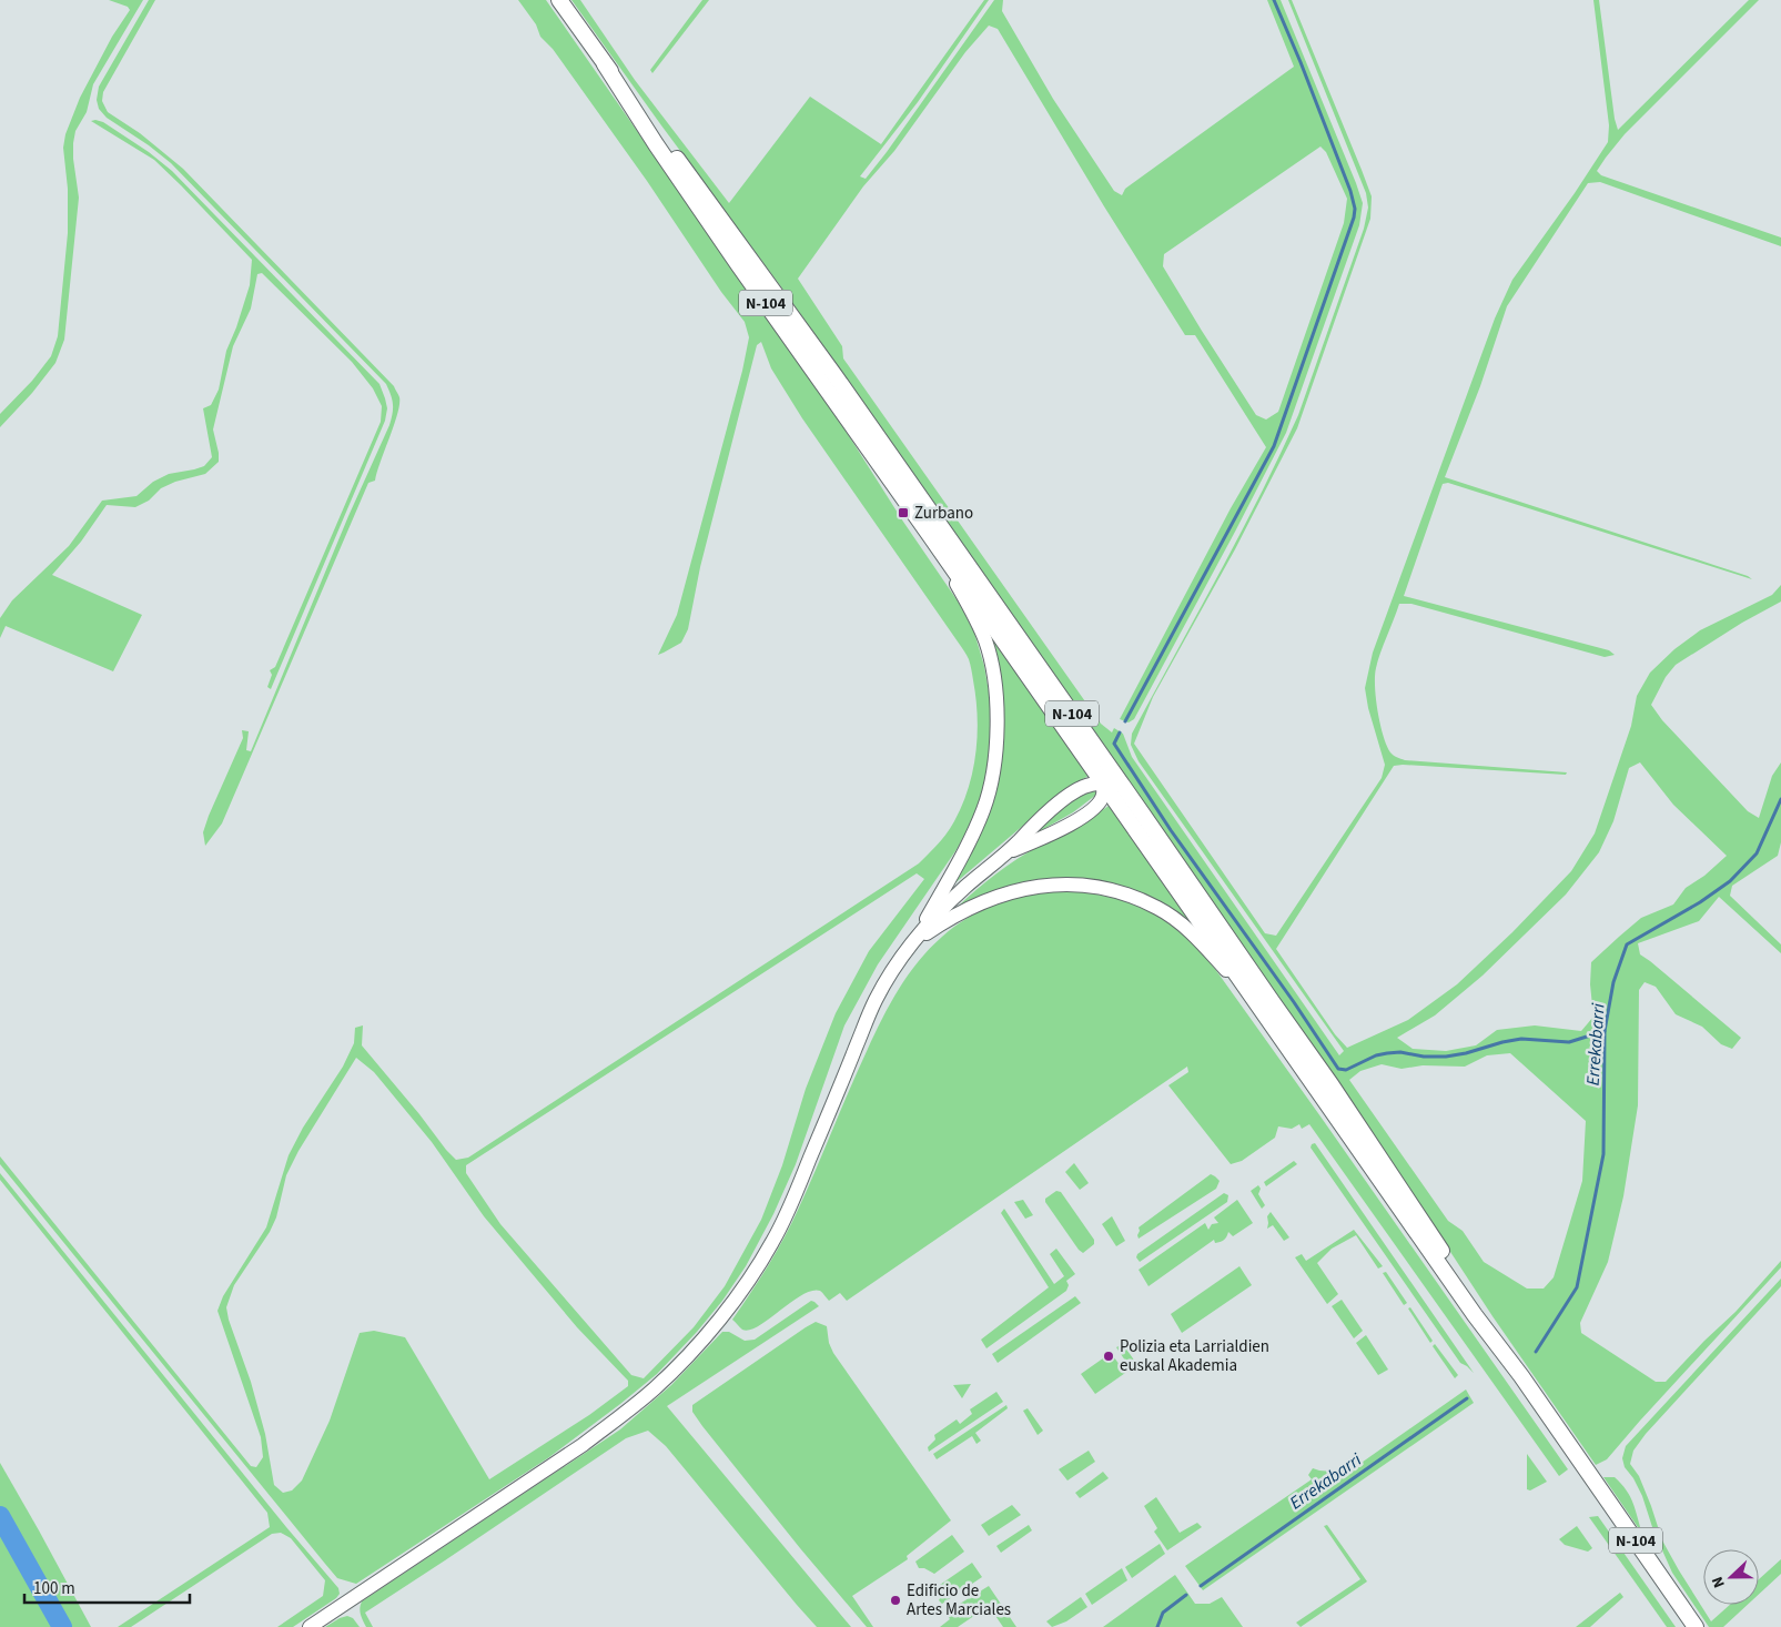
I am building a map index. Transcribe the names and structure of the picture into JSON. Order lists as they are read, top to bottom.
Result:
{
  "streets": {
    "main road": ["N-104"]
  },
  "water": ["Errekabarri"],
  "places": {
    "transit": ["Zurbano"],
    "other": ["Polizia eta Larrialdien euskal Akademia", "Edificio de Artes Marciales"]
  },
  "scale_bar": "100 m",
  "north": "left"
}
